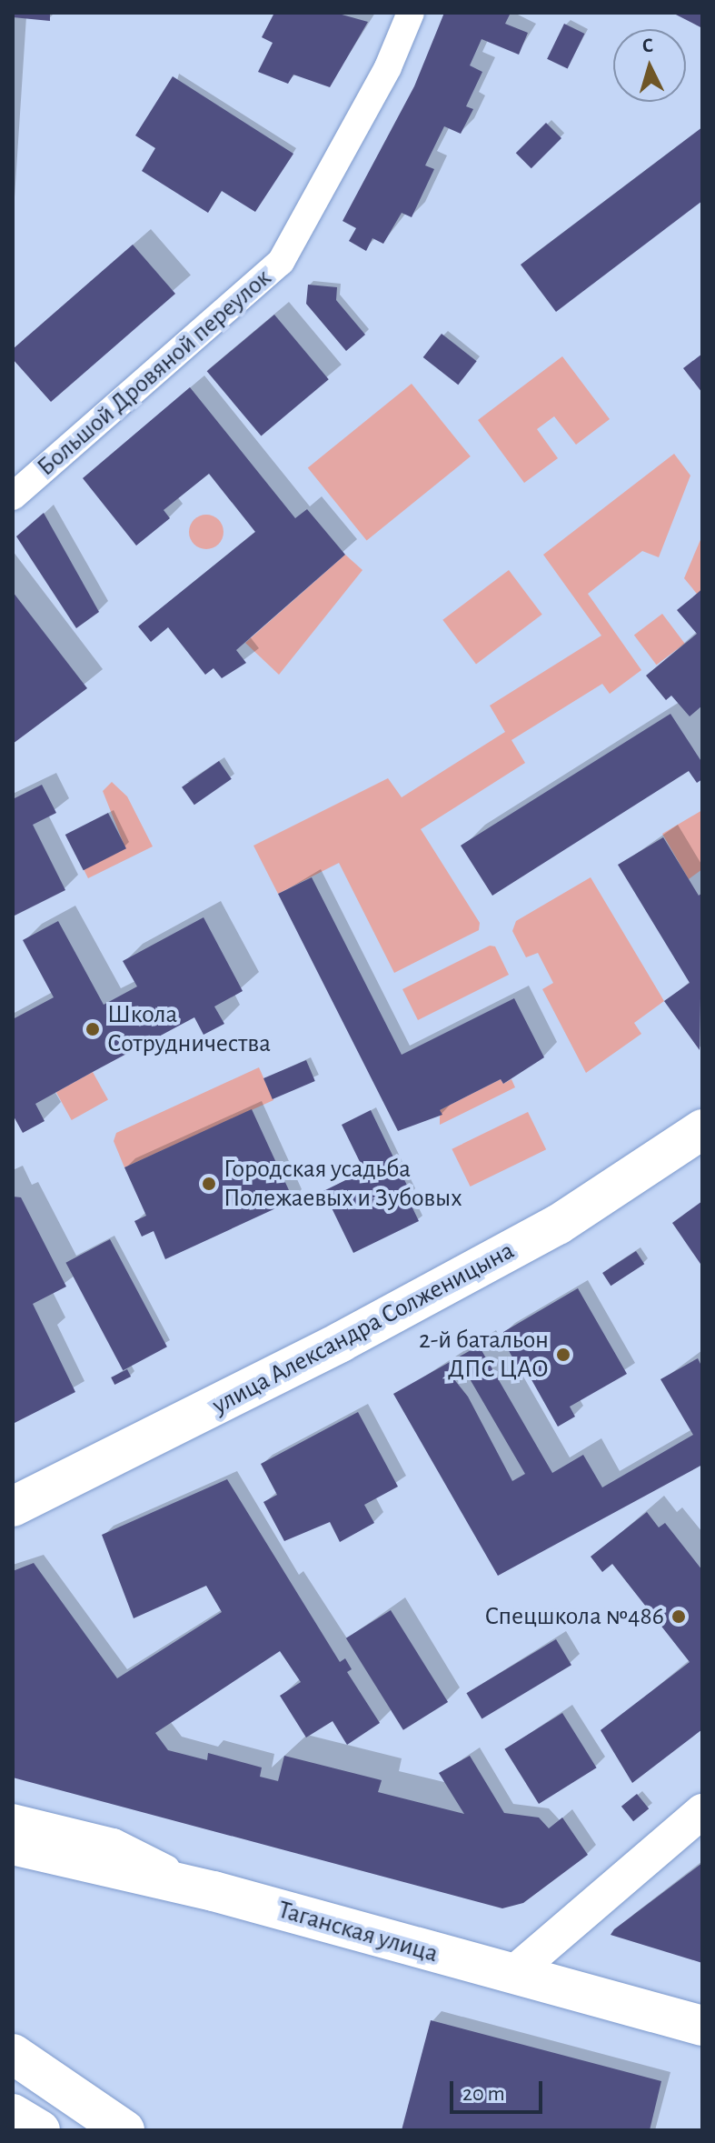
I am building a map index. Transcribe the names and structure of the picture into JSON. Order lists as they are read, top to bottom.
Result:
{
  "streets": {
    "main road": ["улица Александра Солженицына", "Таганская улица"],
    "street": ["Большой Дровяной переулок"]
  },
  "places": [
    "Школа Сотрудничества",
    "Городская усадьба Полежаевых и Зубовых",
    "2-й батальон ДПС ЦАО",
    "Спецшкола №486"
  ],
  "scale_bar": "20 m",
  "north": "top"
}
